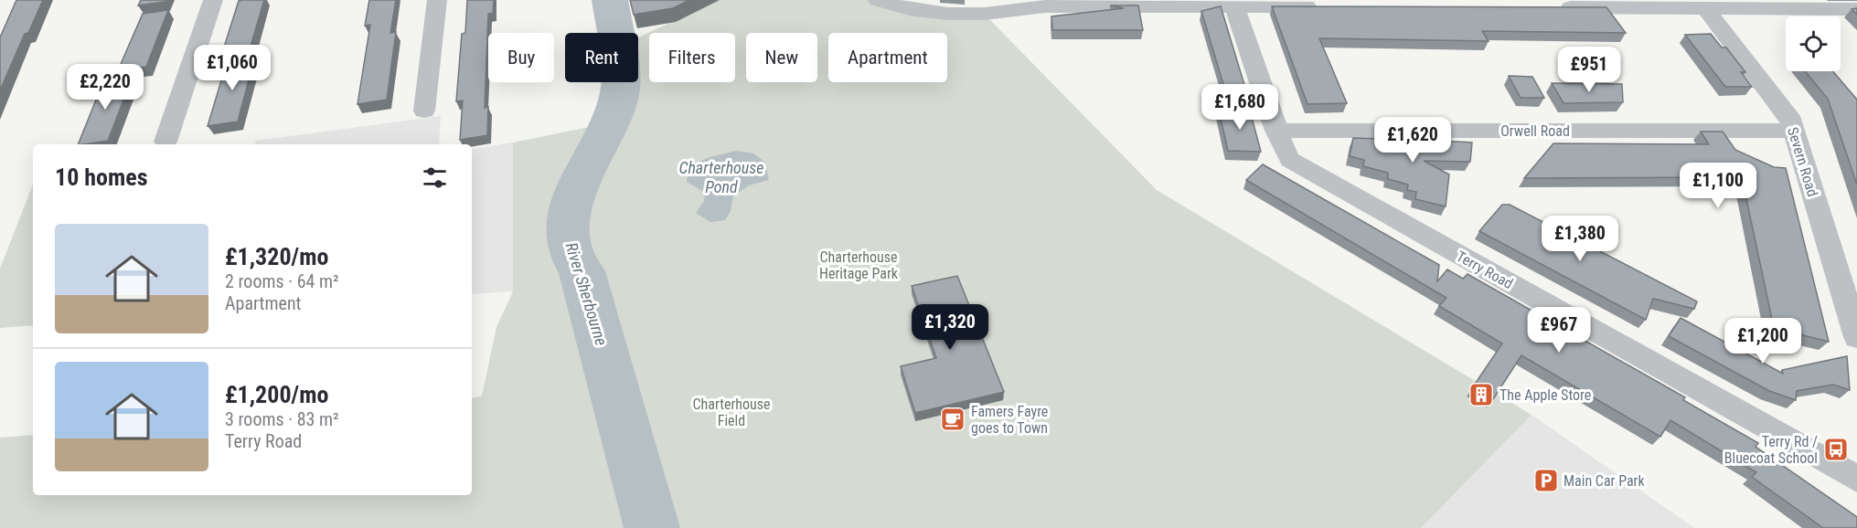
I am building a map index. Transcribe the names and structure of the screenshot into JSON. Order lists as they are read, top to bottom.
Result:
{
  "streets": {
    "street": ["Orwell Road", "Severn Road", "Terry Road"]
  },
  "crossings": [
    ["Orwell Road", "Severn Road"],
    ["Orwell Road", "Terry Road"]
  ],
  "water": ["Charterhouse Pond", "River Sherbourne"],
  "parks": ["Charterhouse Heritage Park", "Charterhouse Field"],
  "places": {
    "building": ["The Apple Store"],
    "cafe": ["Famers Fayre goes to Town"],
    "bus stop": ["Terry Rd / Bluecoat School"],
    "parking": ["Main Car Park"]
  },
  "page": {
    "chip": [
      "Buy",
      "Rent",
      "Filters",
      "New",
      "Apartment"
    ],
    "price": [
      "£1,060",
      "£951",
      "£2,220",
      "£1,680",
      "£1,620",
      "£1,100",
      "£1,380",
      "£1,320",
      "£967",
      "£1,200"
    ],
    "heading": "10 homes",
    "list": [
      {
        "name": "£1,320/mo",
        "note": "2 rooms · 64 m² · Apartment"
      },
      {
        "name": "£1,200/mo",
        "note": "3 rooms · 83 m² · Terry Road"
      }
    ]
  }
}
